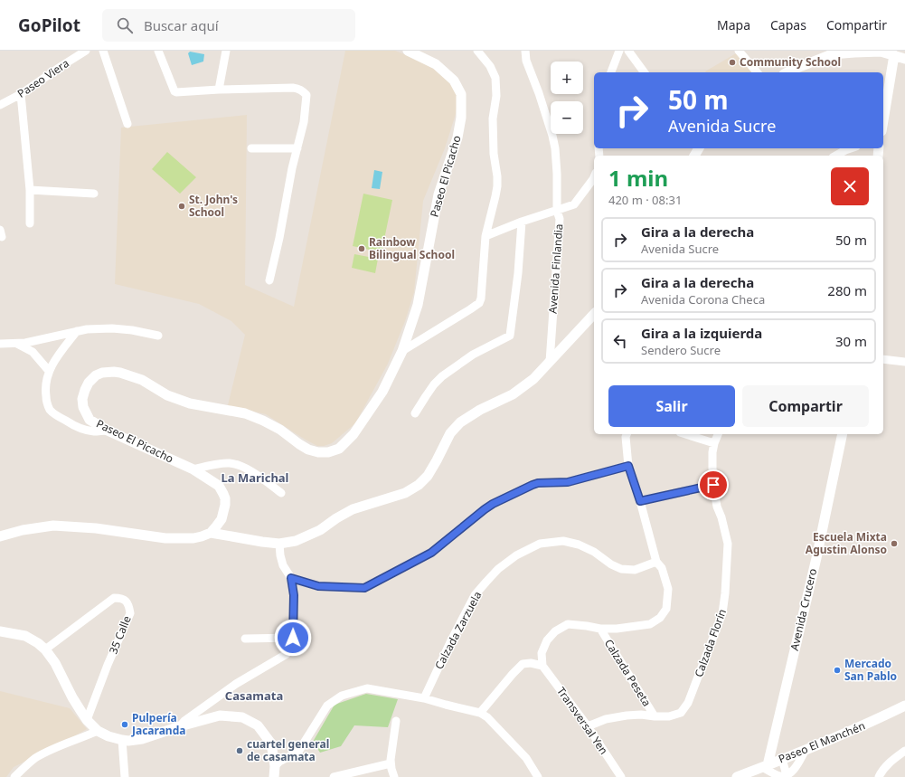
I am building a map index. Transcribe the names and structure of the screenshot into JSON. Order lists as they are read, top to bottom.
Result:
{
  "streets": {
    "street": [
      "Paseo Viera",
      "Paseo El Picacho",
      "Avenida Finlandia",
      "Avenida Crucero",
      "Calzada Zarzuela",
      "35 Calle",
      "Calzada Florín",
      "Calzada Peseta",
      "Transversal Yen",
      "Paseo El Manchén"
    ]
  },
  "crossings": [
    ["Avenida Crucero", "Paseo El Manchén"],
    ["Calzada Florín", "Calzada Peseta"],
    ["Calzada Florín", "Transversal Yen"]
  ],
  "districts": ["La Marichal", "Casamata"],
  "places": [
    "Community School",
    "St. John's School",
    "Rainbow Bilingual School",
    "Escuela Mixta Agustin Alonso",
    "Mercado San Pablo",
    "Pulpería Jacaranda",
    "cuartel general de casamata"
  ],
  "page": {
    "header": "GoPilot",
    "search": "Buscar aquí",
    "nav": ["Mapa", "Capas", "Compartir"],
    "map_buttons": ["+", "−"],
    "turn": ["50 m", "Avenida Sucre"],
    "heading": ["1 min", "420 m · 08:31"],
    "list": [
      {
        "name": "Gira a la derecha",
        "note": "Avenida Sucre",
        "value": "50 m"
      },
      {
        "name": "Gira a la derecha",
        "note": "Avenida Corona Checa",
        "value": "280 m"
      },
      {
        "name": "Gira a la izquierda",
        "note": "Sendero Sucre",
        "value": "30 m"
      }
    ],
    "buttons": ["Salir", "Compartir"]
  }
}
